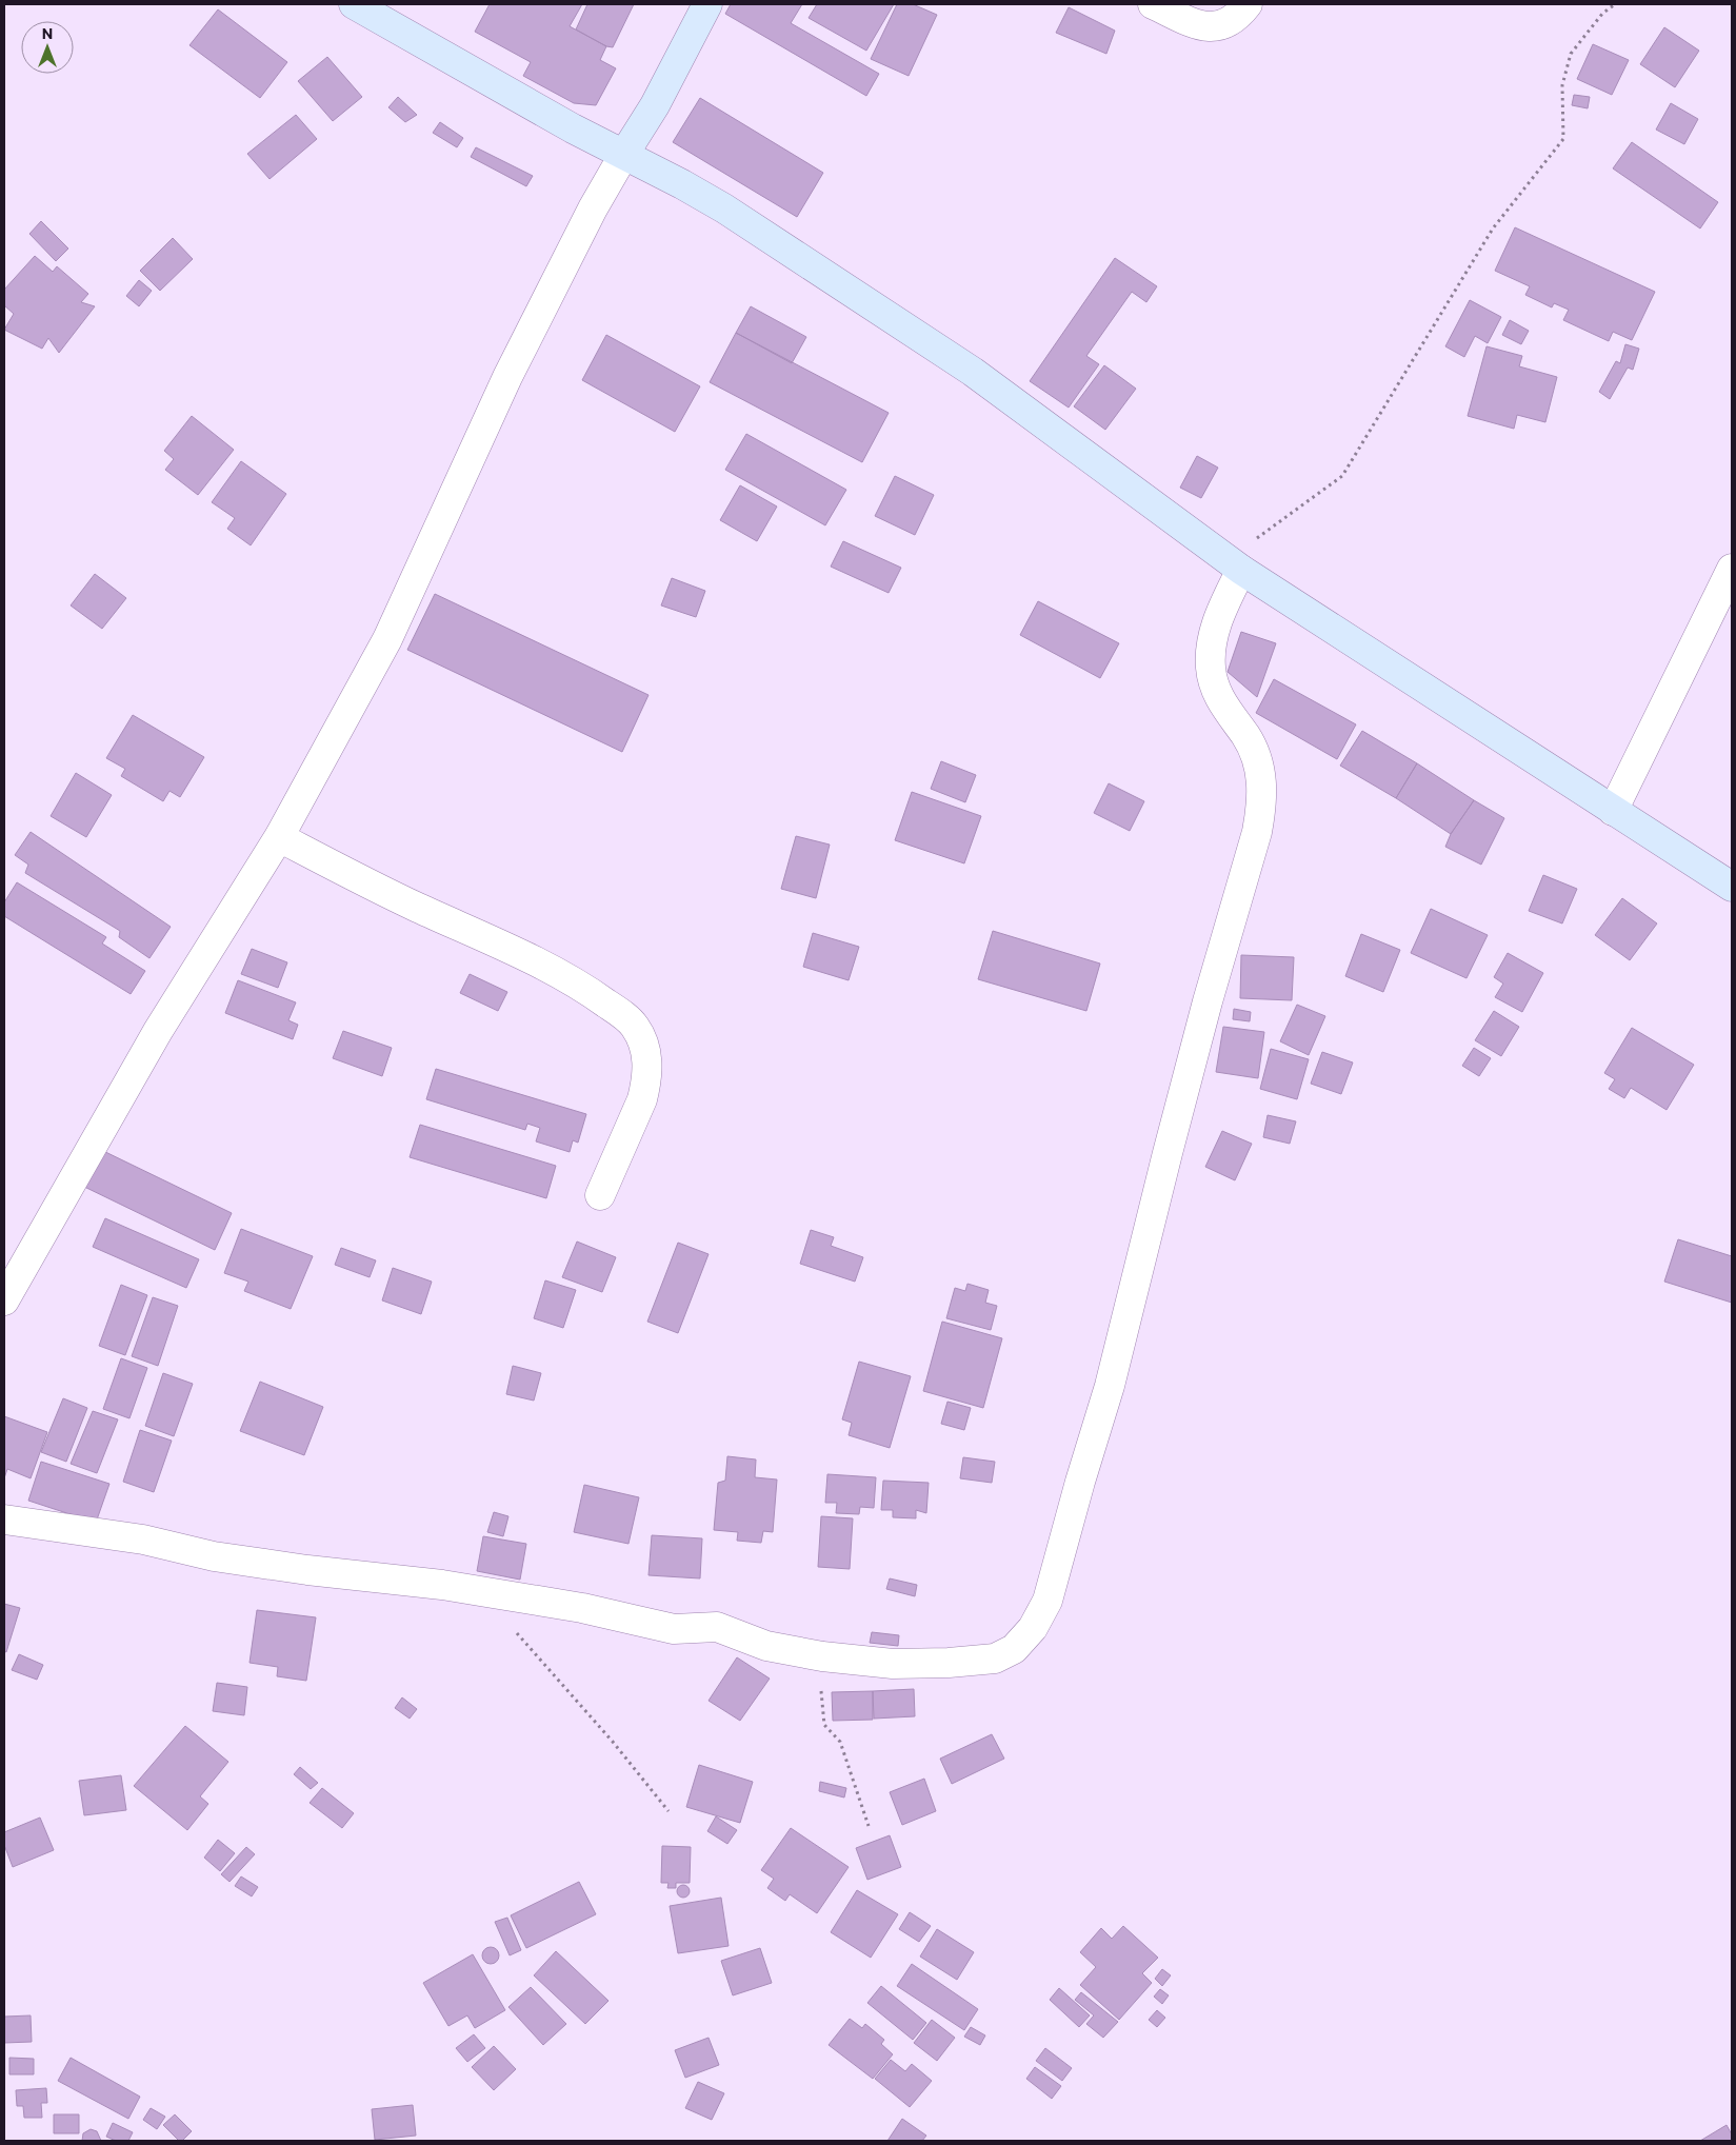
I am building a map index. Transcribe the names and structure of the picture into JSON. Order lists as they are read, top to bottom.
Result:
{
  "north": "top"
}
